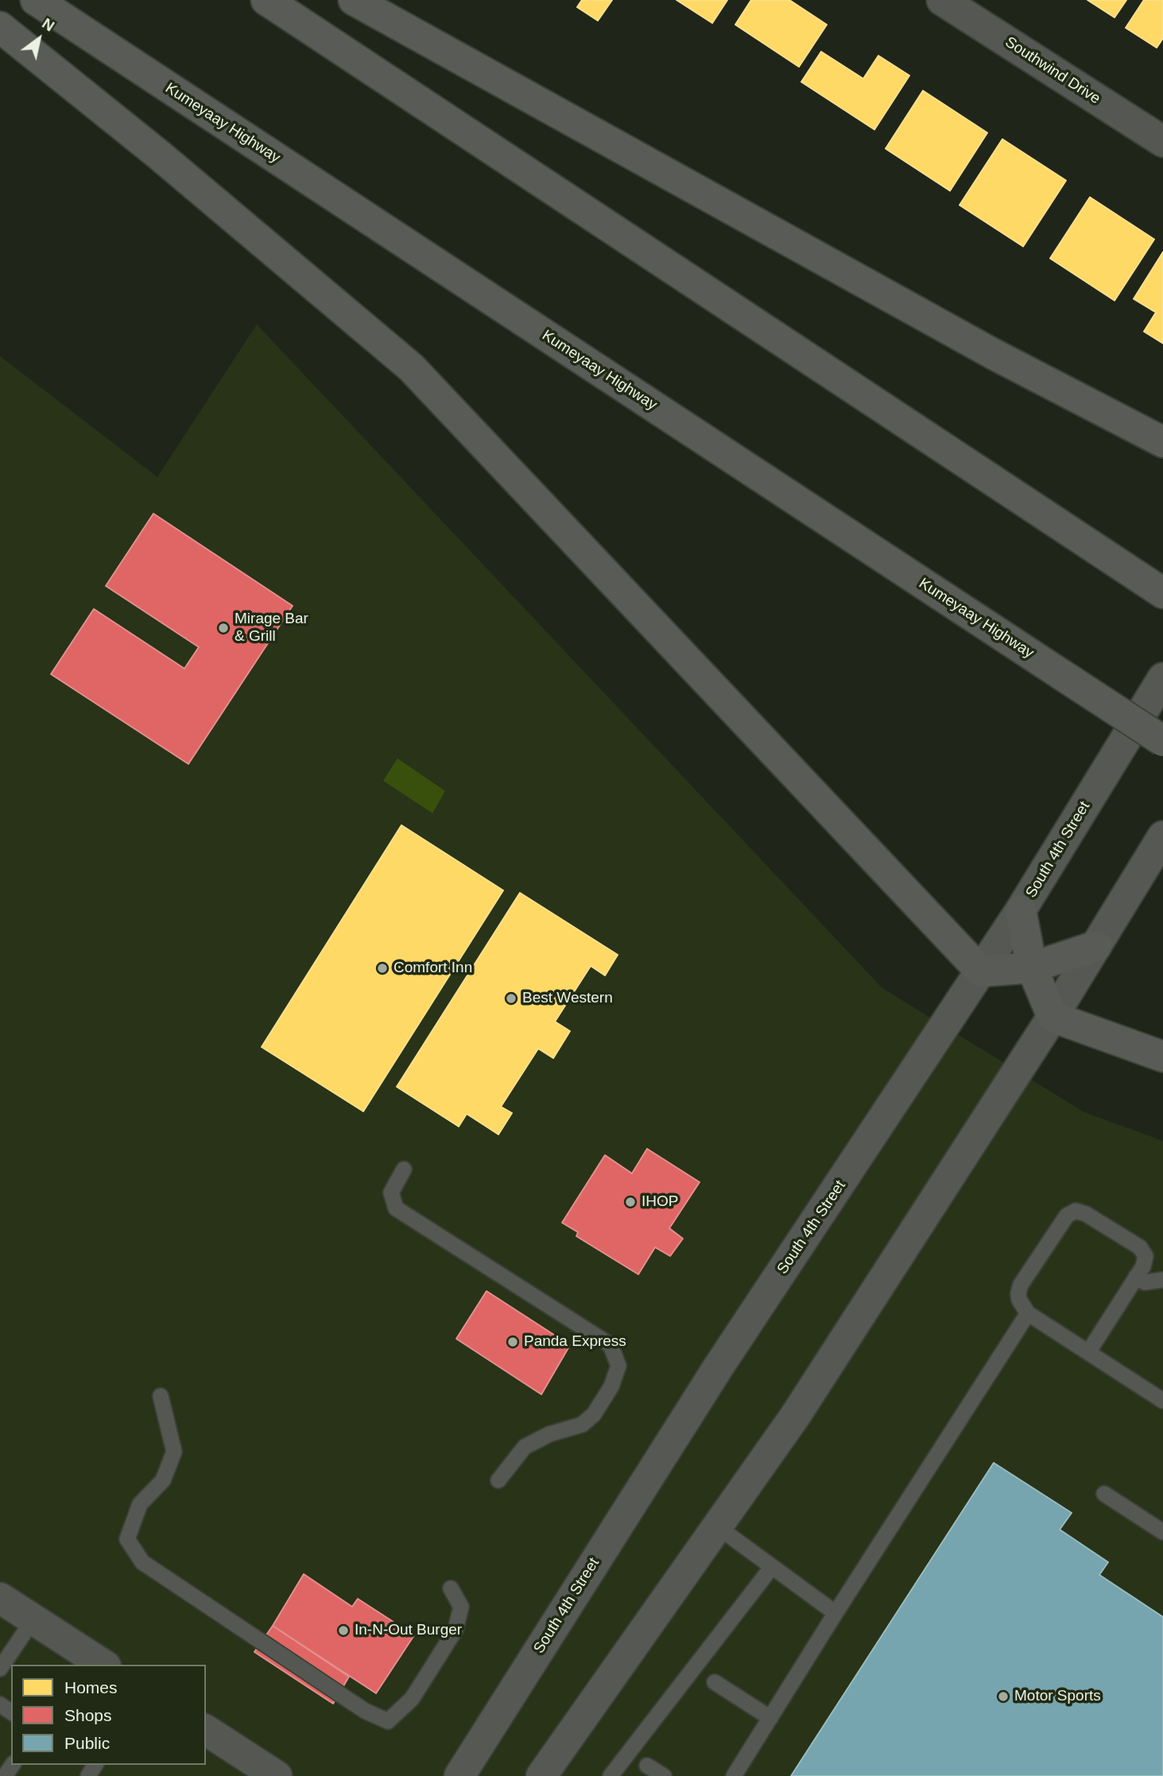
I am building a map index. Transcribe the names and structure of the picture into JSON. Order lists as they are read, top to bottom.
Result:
{
  "streets": {
    "highway": ["Kumeyaay Highway"],
    "main road": ["South 4th Street"],
    "street": ["Southwind Drive"]
  },
  "places": [
    "Mirage Bar & Grill",
    "Comfort Inn",
    "Best Western",
    "IHOP",
    "Panda Express",
    "In-N-Out Burger",
    "Motor Sports"
  ],
  "legend": ["Homes", "Shops", "Public"],
  "north": "top right"
}
